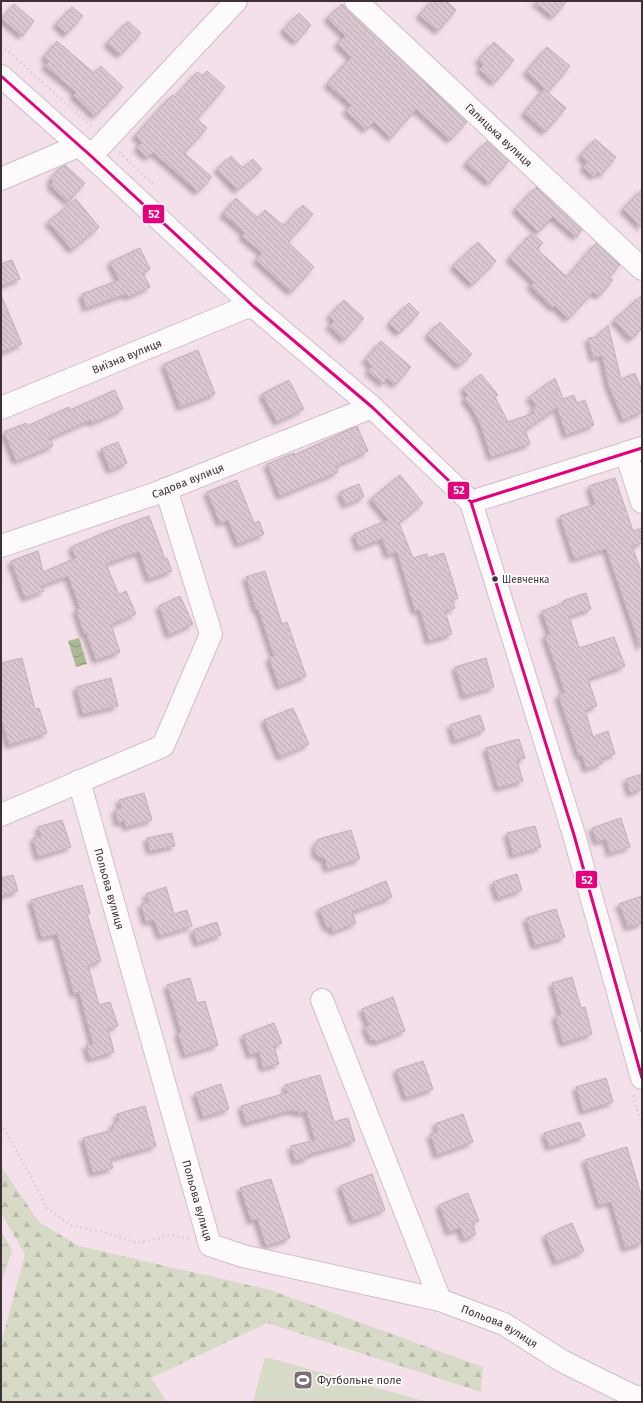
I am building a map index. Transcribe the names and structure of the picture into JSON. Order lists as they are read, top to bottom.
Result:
{
  "streets": {
    "street": [
      "Галицька вулиця",
      "Виїзна вулиця",
      "Садова вулиця",
      "Польова вулиця"
    ]
  },
  "places": {
    "other": ["Шевченка"],
    "sports": ["Футбольне поле"]
  },
  "lines": ["transit line 52"]
}
